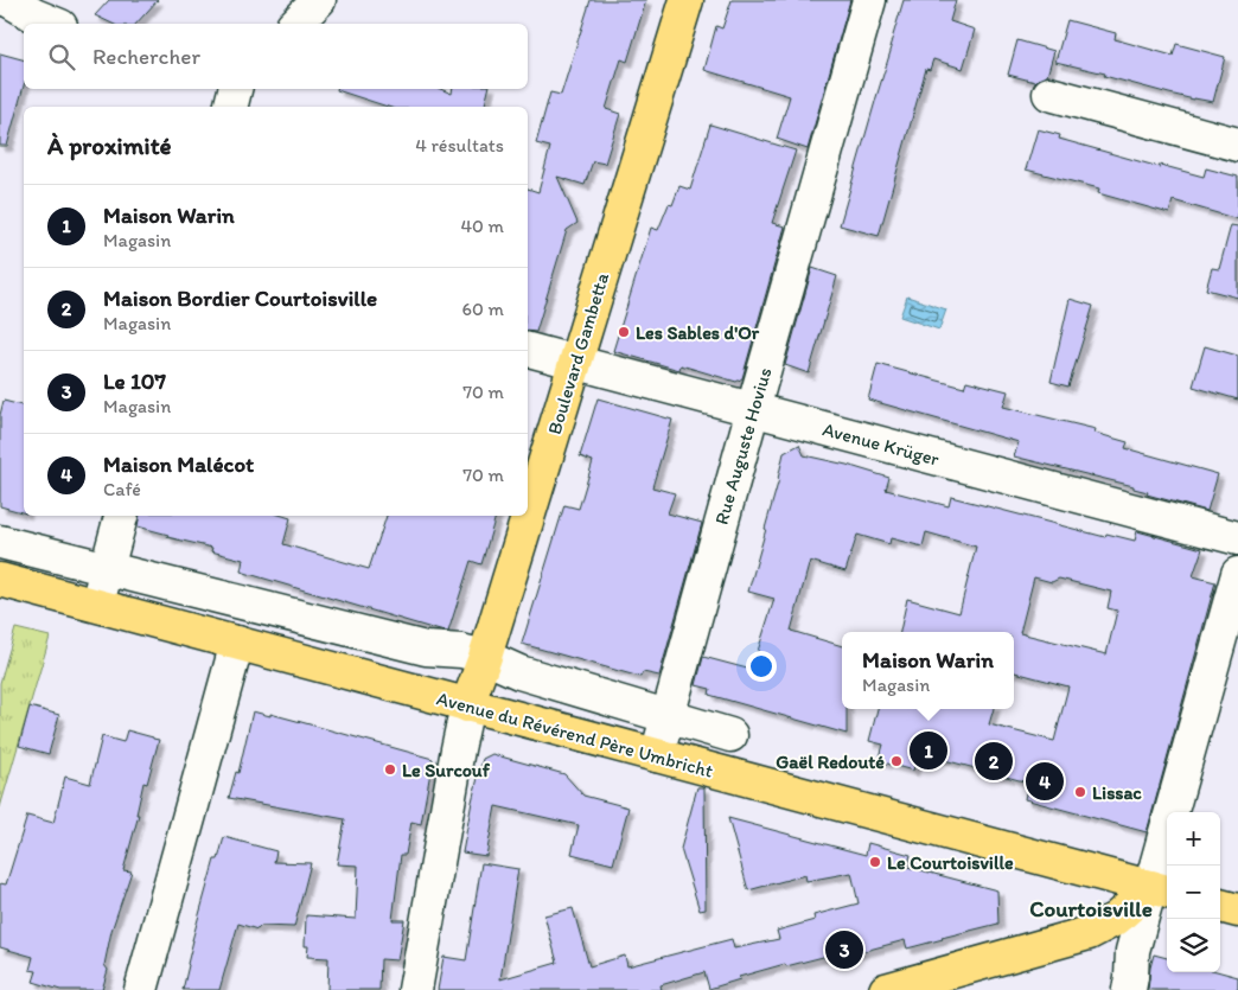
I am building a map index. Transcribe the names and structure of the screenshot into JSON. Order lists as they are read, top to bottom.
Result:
{
  "streets": {
    "main road": ["Boulevard Gambetta", "Avenue du Révérend Père Umbricht"],
    "street": ["Avenue Krüger", "Rue Auguste Hovius"]
  },
  "crossings": [
    ["Boulevard Gambetta", "Avenue Krüger"],
    ["Boulevard Gambetta", "Avenue du Révérend Père Umbricht"],
    ["Avenue Krüger", "Rue Auguste Hovius"],
    ["Rue Auguste Hovius", "Avenue du Révérend Père Umbricht"]
  ],
  "districts": ["Courtoisville"],
  "places": [
    "Les Sables d'Or",
    "Gaël Redouté",
    "Le Surcouf",
    "Lissac",
    "Le Courtoisville"
  ],
  "page": {
    "search": "Rechercher",
    "heading": ["À proximité", "4 résultats"],
    "list": [
      {
        "mark": "1",
        "name": "Maison Warin",
        "note": "Magasin",
        "value": "40 m"
      },
      {
        "mark": "2",
        "name": "Maison Bordier Courtoisville",
        "note": "Magasin",
        "value": "60 m"
      },
      {
        "mark": "3",
        "name": "Le 107",
        "note": "Magasin",
        "value": "70 m"
      },
      {
        "mark": "4",
        "name": "Maison Malécot",
        "note": "Café",
        "value": "70 m"
      }
    ],
    "popup": ["Maison Warin", "Magasin"],
    "pins": [
      "1",
      "2",
      "4",
      "3"
    ],
    "map_buttons": ["+", "−"]
  }
}
